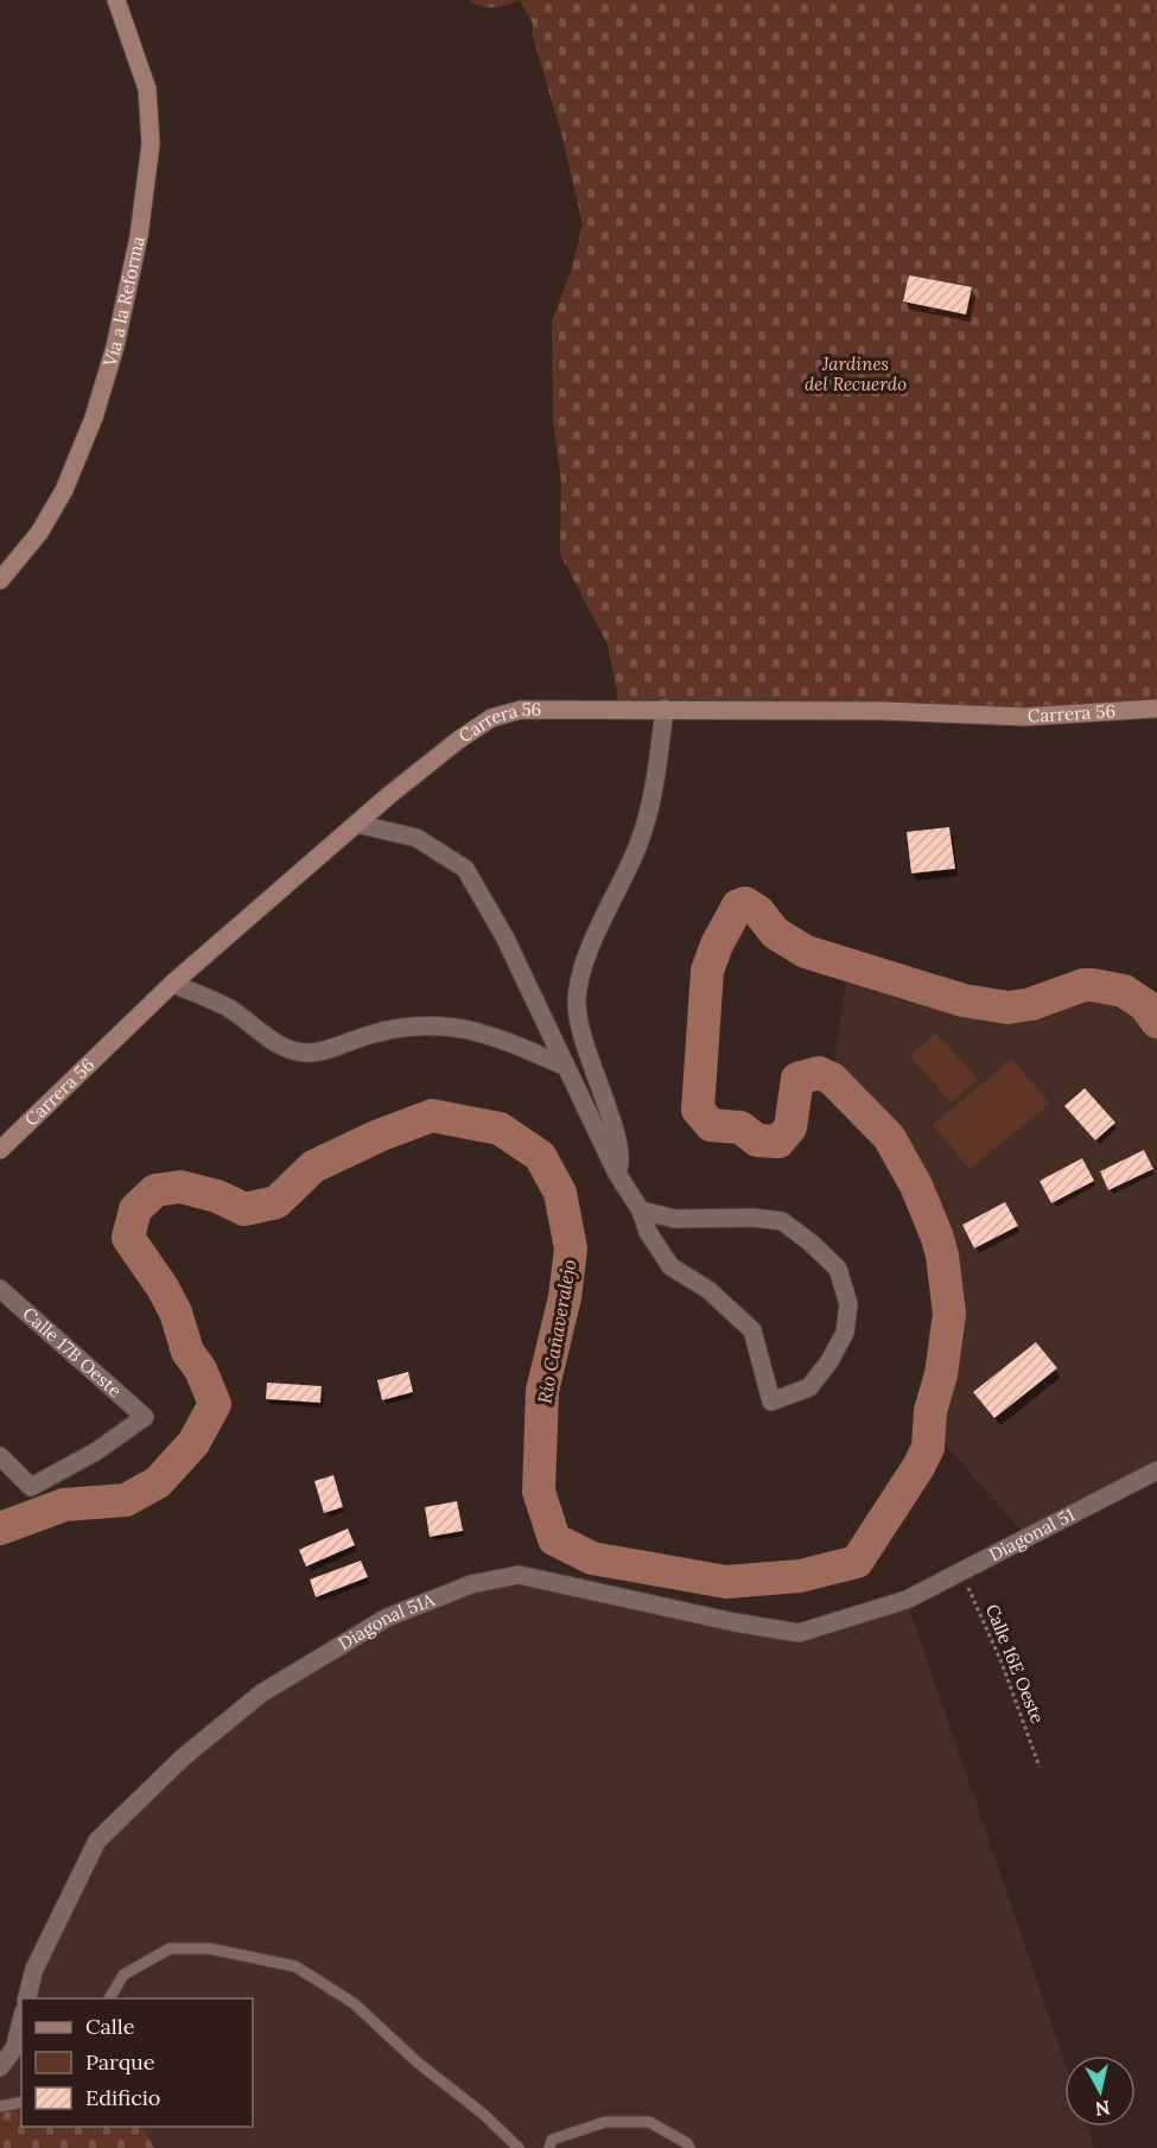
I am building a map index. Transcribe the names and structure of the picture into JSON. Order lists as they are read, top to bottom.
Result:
{
  "streets": {
    "street": [
      "Vía a la Reforma",
      "Carrera 56",
      "Calle 17B Oeste",
      "Diagonal 51",
      "Diagonal 51A"
    ],
    "path": ["Calle 16E Oeste"]
  },
  "crossings": [
    ["Diagonal 51", "Diagonal 51A"],
    ["Diagonal 51", "Calle 16E Oeste"]
  ],
  "water": ["Río Cañaveralejo"],
  "parks": ["Jardines del Recuerdo"],
  "legend": ["Calle", "Parque", "Edificio"],
  "north": "bottom"
}
